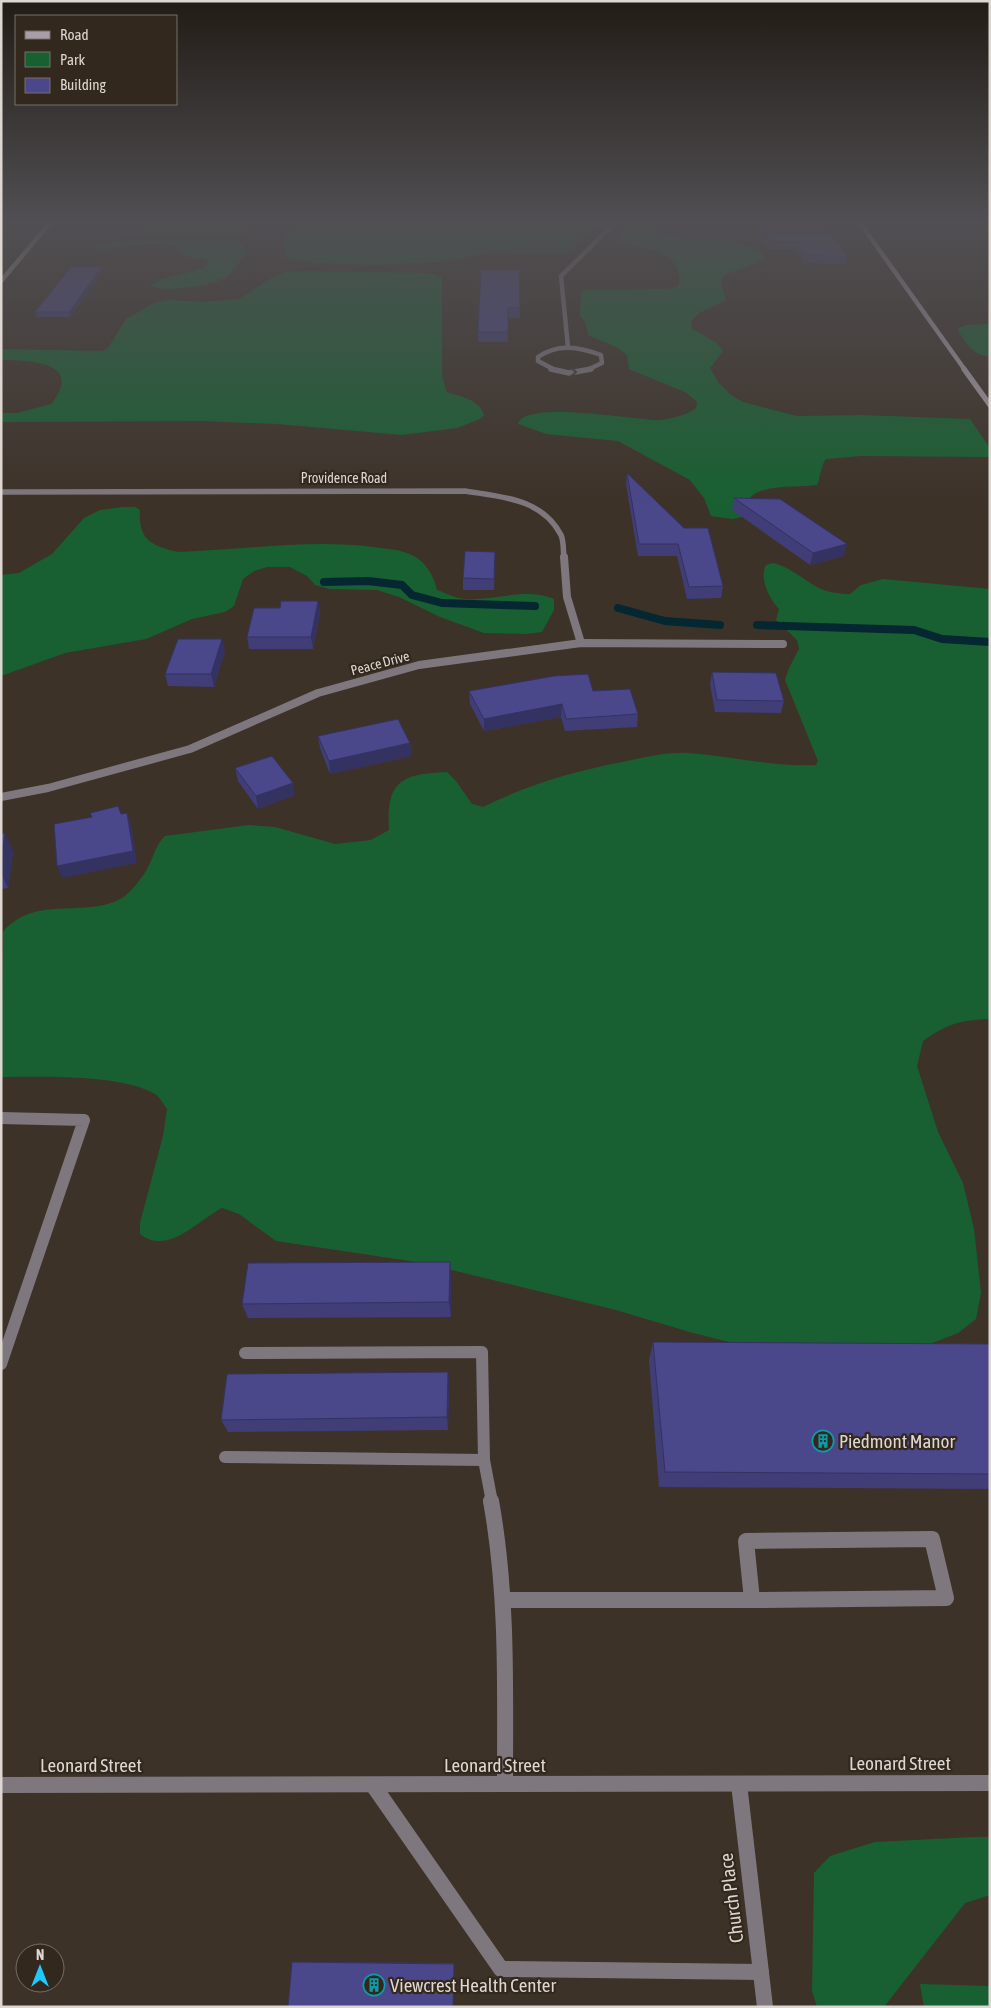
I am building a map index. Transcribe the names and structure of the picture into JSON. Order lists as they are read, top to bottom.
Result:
{
  "streets": {
    "street": [
      "Providence Road",
      "Peace Drive",
      "Leonard Street",
      "Church Place"
    ]
  },
  "crossings": [
    ["Providence Road", "Peace Drive"],
    ["Leonard Street", "Church Place"]
  ],
  "places": {
    "building": ["Piedmont Manor", "Viewcrest Health Center"]
  },
  "legend": ["Road", "Park", "Building"],
  "north": "top"
}
